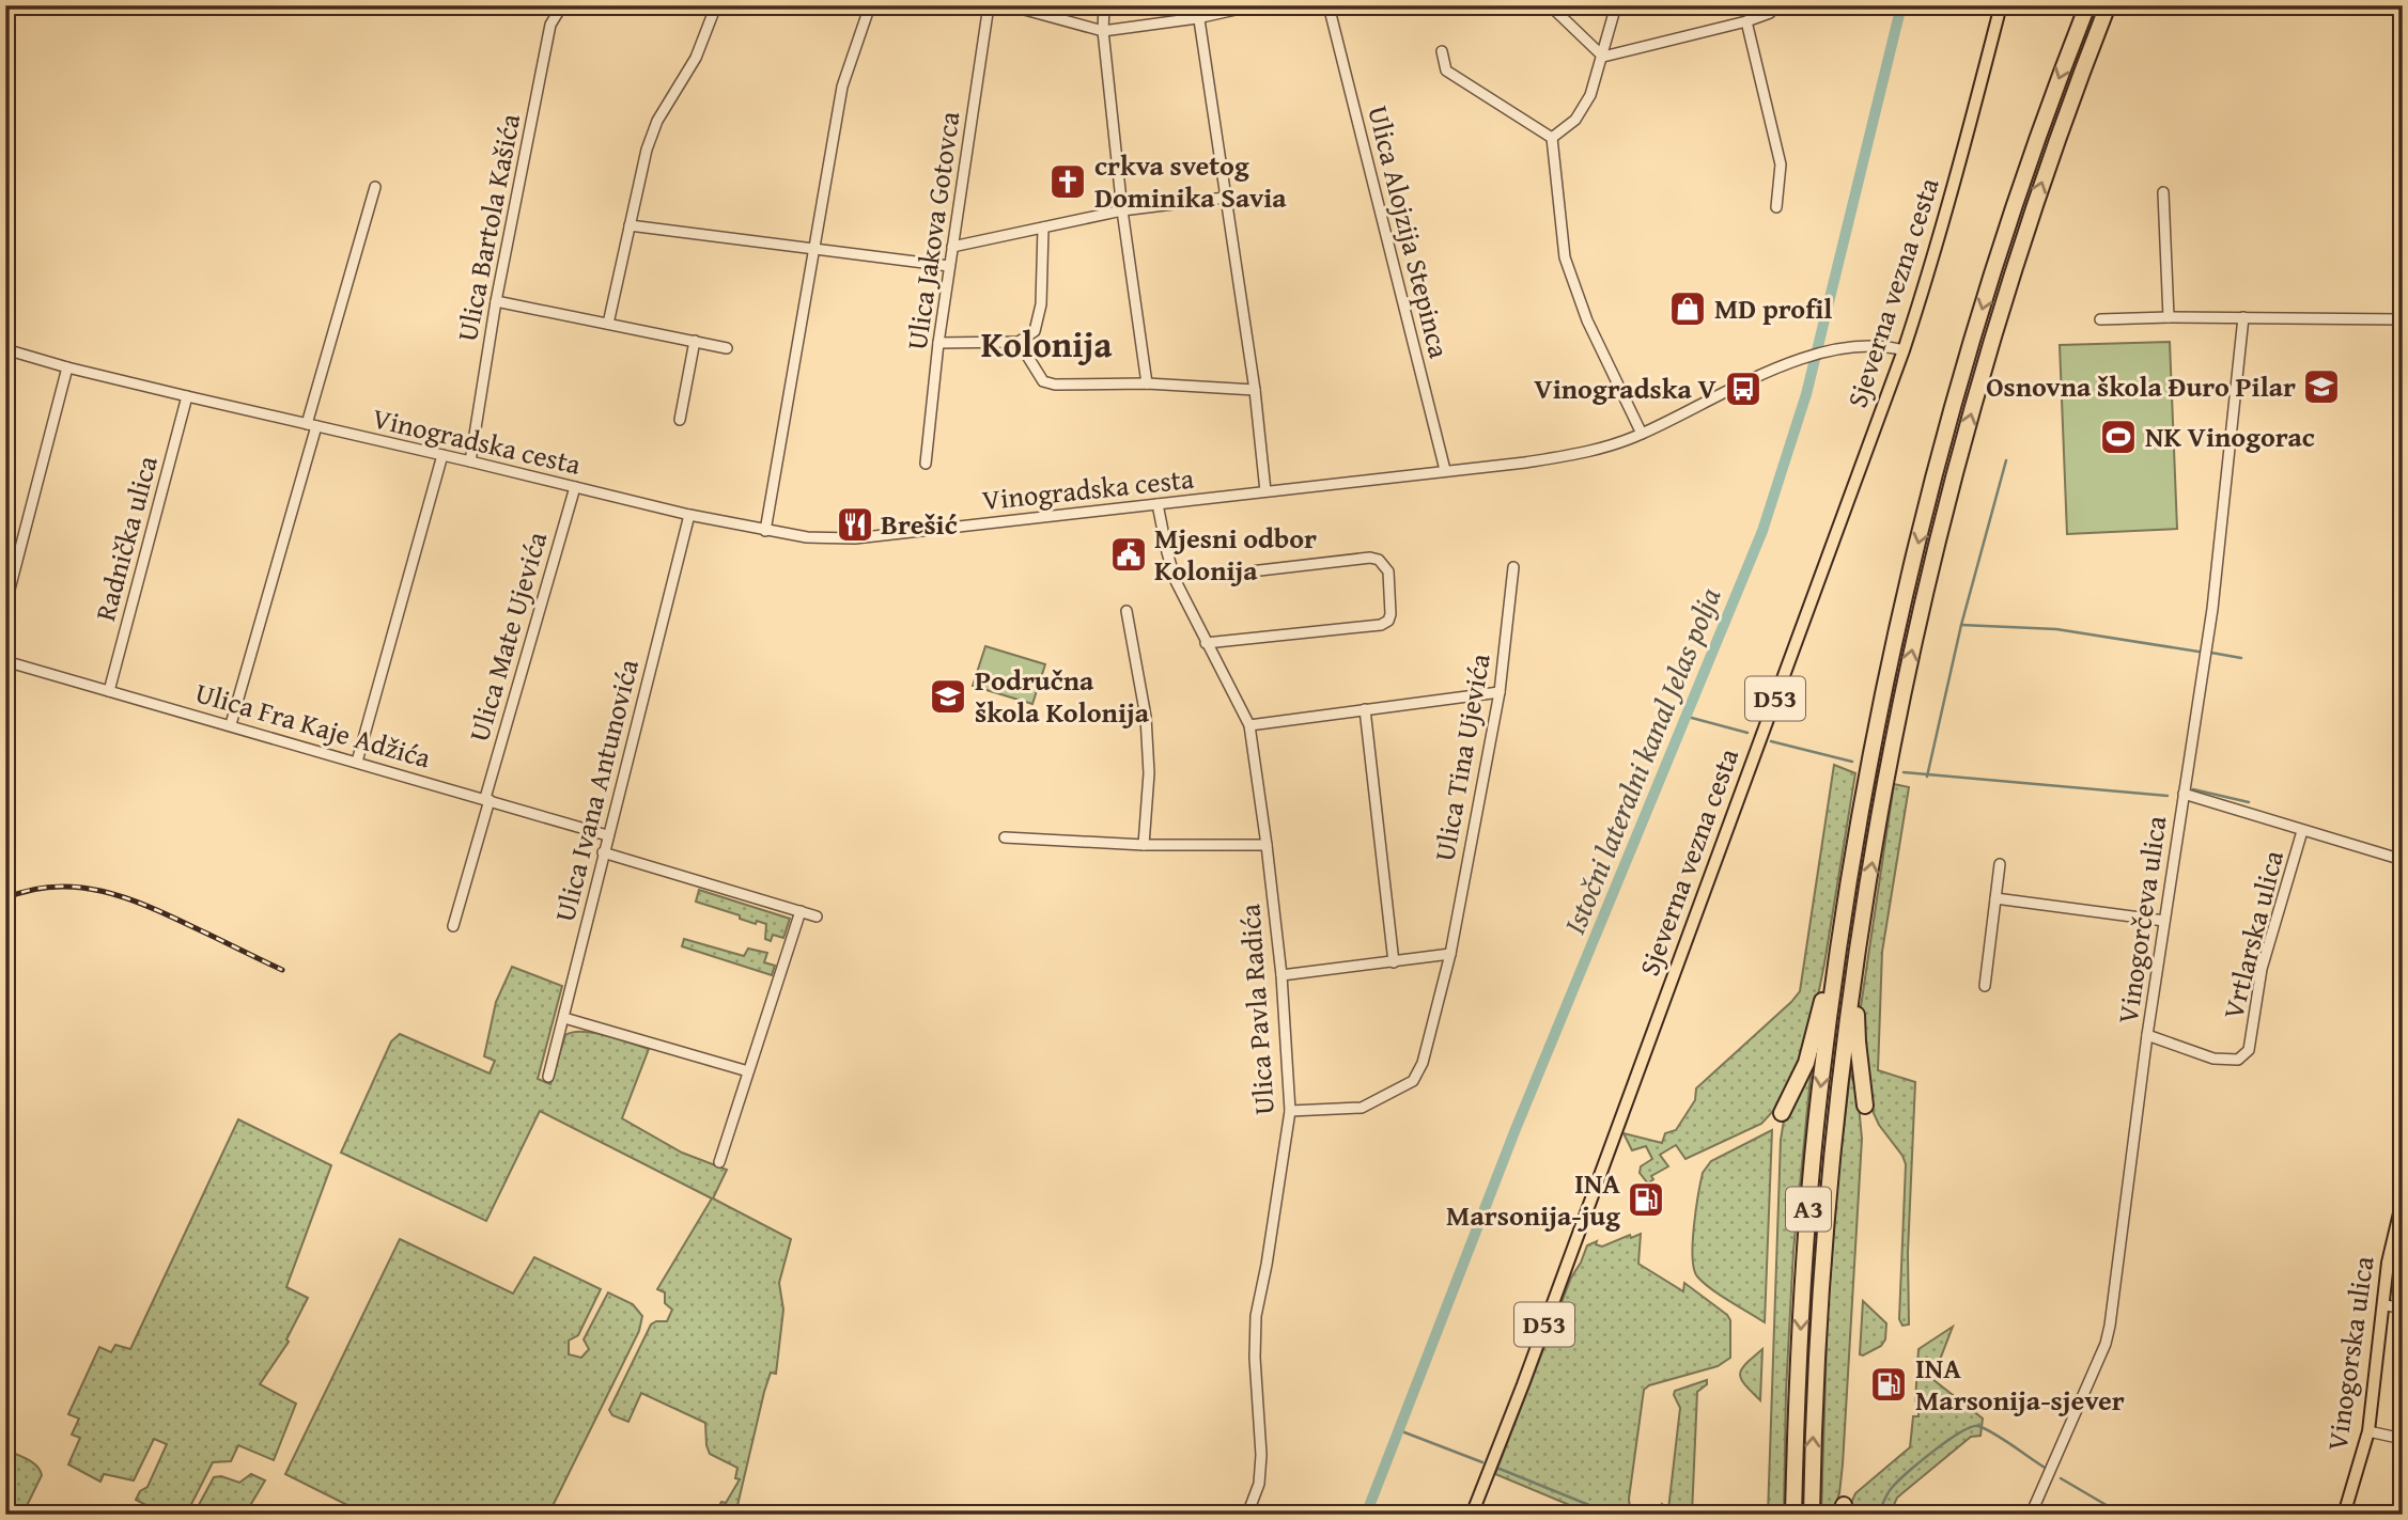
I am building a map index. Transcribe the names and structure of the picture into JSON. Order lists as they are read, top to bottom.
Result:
{
  "streets": {
    "highway": ["A3"],
    "main road": ["Sjeverna vezna cesta", "D53", "Vinogorska ulica"],
    "street": [
      "Ulica Bartola Kašića",
      "Ulica Jakova Gotovca",
      "Ulica Alojzija Stepinca",
      "Vinogradska cesta",
      "Radnička ulica",
      "Ulica Mate Ujevića",
      "Ulica Fra Kaje Adžića",
      "Ulica Tina Ujevića",
      "Ulica Ivana Antunovića",
      "Vinogorčeva ulica",
      "Vrtlarska ulica",
      "Ulica Pavla Radića"
    ]
  },
  "crossings": [
    ["Ulica Bartola Kašića", "Vinogradska cesta"],
    ["Ulica Alojzija Stepinca", "Vinogradska cesta"],
    ["Sjeverna vezna cesta", "Vinogradska cesta"],
    ["Vinogradska cesta", "Radnička ulica"],
    ["Vinogradska cesta", "Ulica Mate Ujevića"],
    ["Vinogradska cesta", "Ulica Ivana Antunovića"],
    ["Vinogradska cesta", "Ulica Pavla Radića"],
    ["Radnička ulica", "Ulica Fra Kaje Adžića"],
    ["Ulica Mate Ujevića", "Ulica Fra Kaje Adžića"],
    ["Ulica Fra Kaje Adžića", "Ulica Ivana Antunovića"],
    ["Ulica Tina Ujevića", "Ulica Pavla Radića"],
    ["Vinogorčeva ulica", "Vrtlarska ulica"]
  ],
  "districts": ["Kolonija"],
  "water": ["Istočni lateralni kanal Jelas polja"],
  "places": {
    "church": ["crkva svetog Dominika Savia"],
    "shop": ["MD profil"],
    "school or university": ["Osnovna škola Đuro Pilar", "Područna škola Kolonija"],
    "bus stop": ["Vinogradska V"],
    "sports": ["NK Vinogorac"],
    "restaurant": ["Brešić"],
    "public building": ["Mjesni odbor Kolonija"],
    "fuel station": ["INA Marsonija-jug", "INA Marsonija-sjever"]
  }
}
